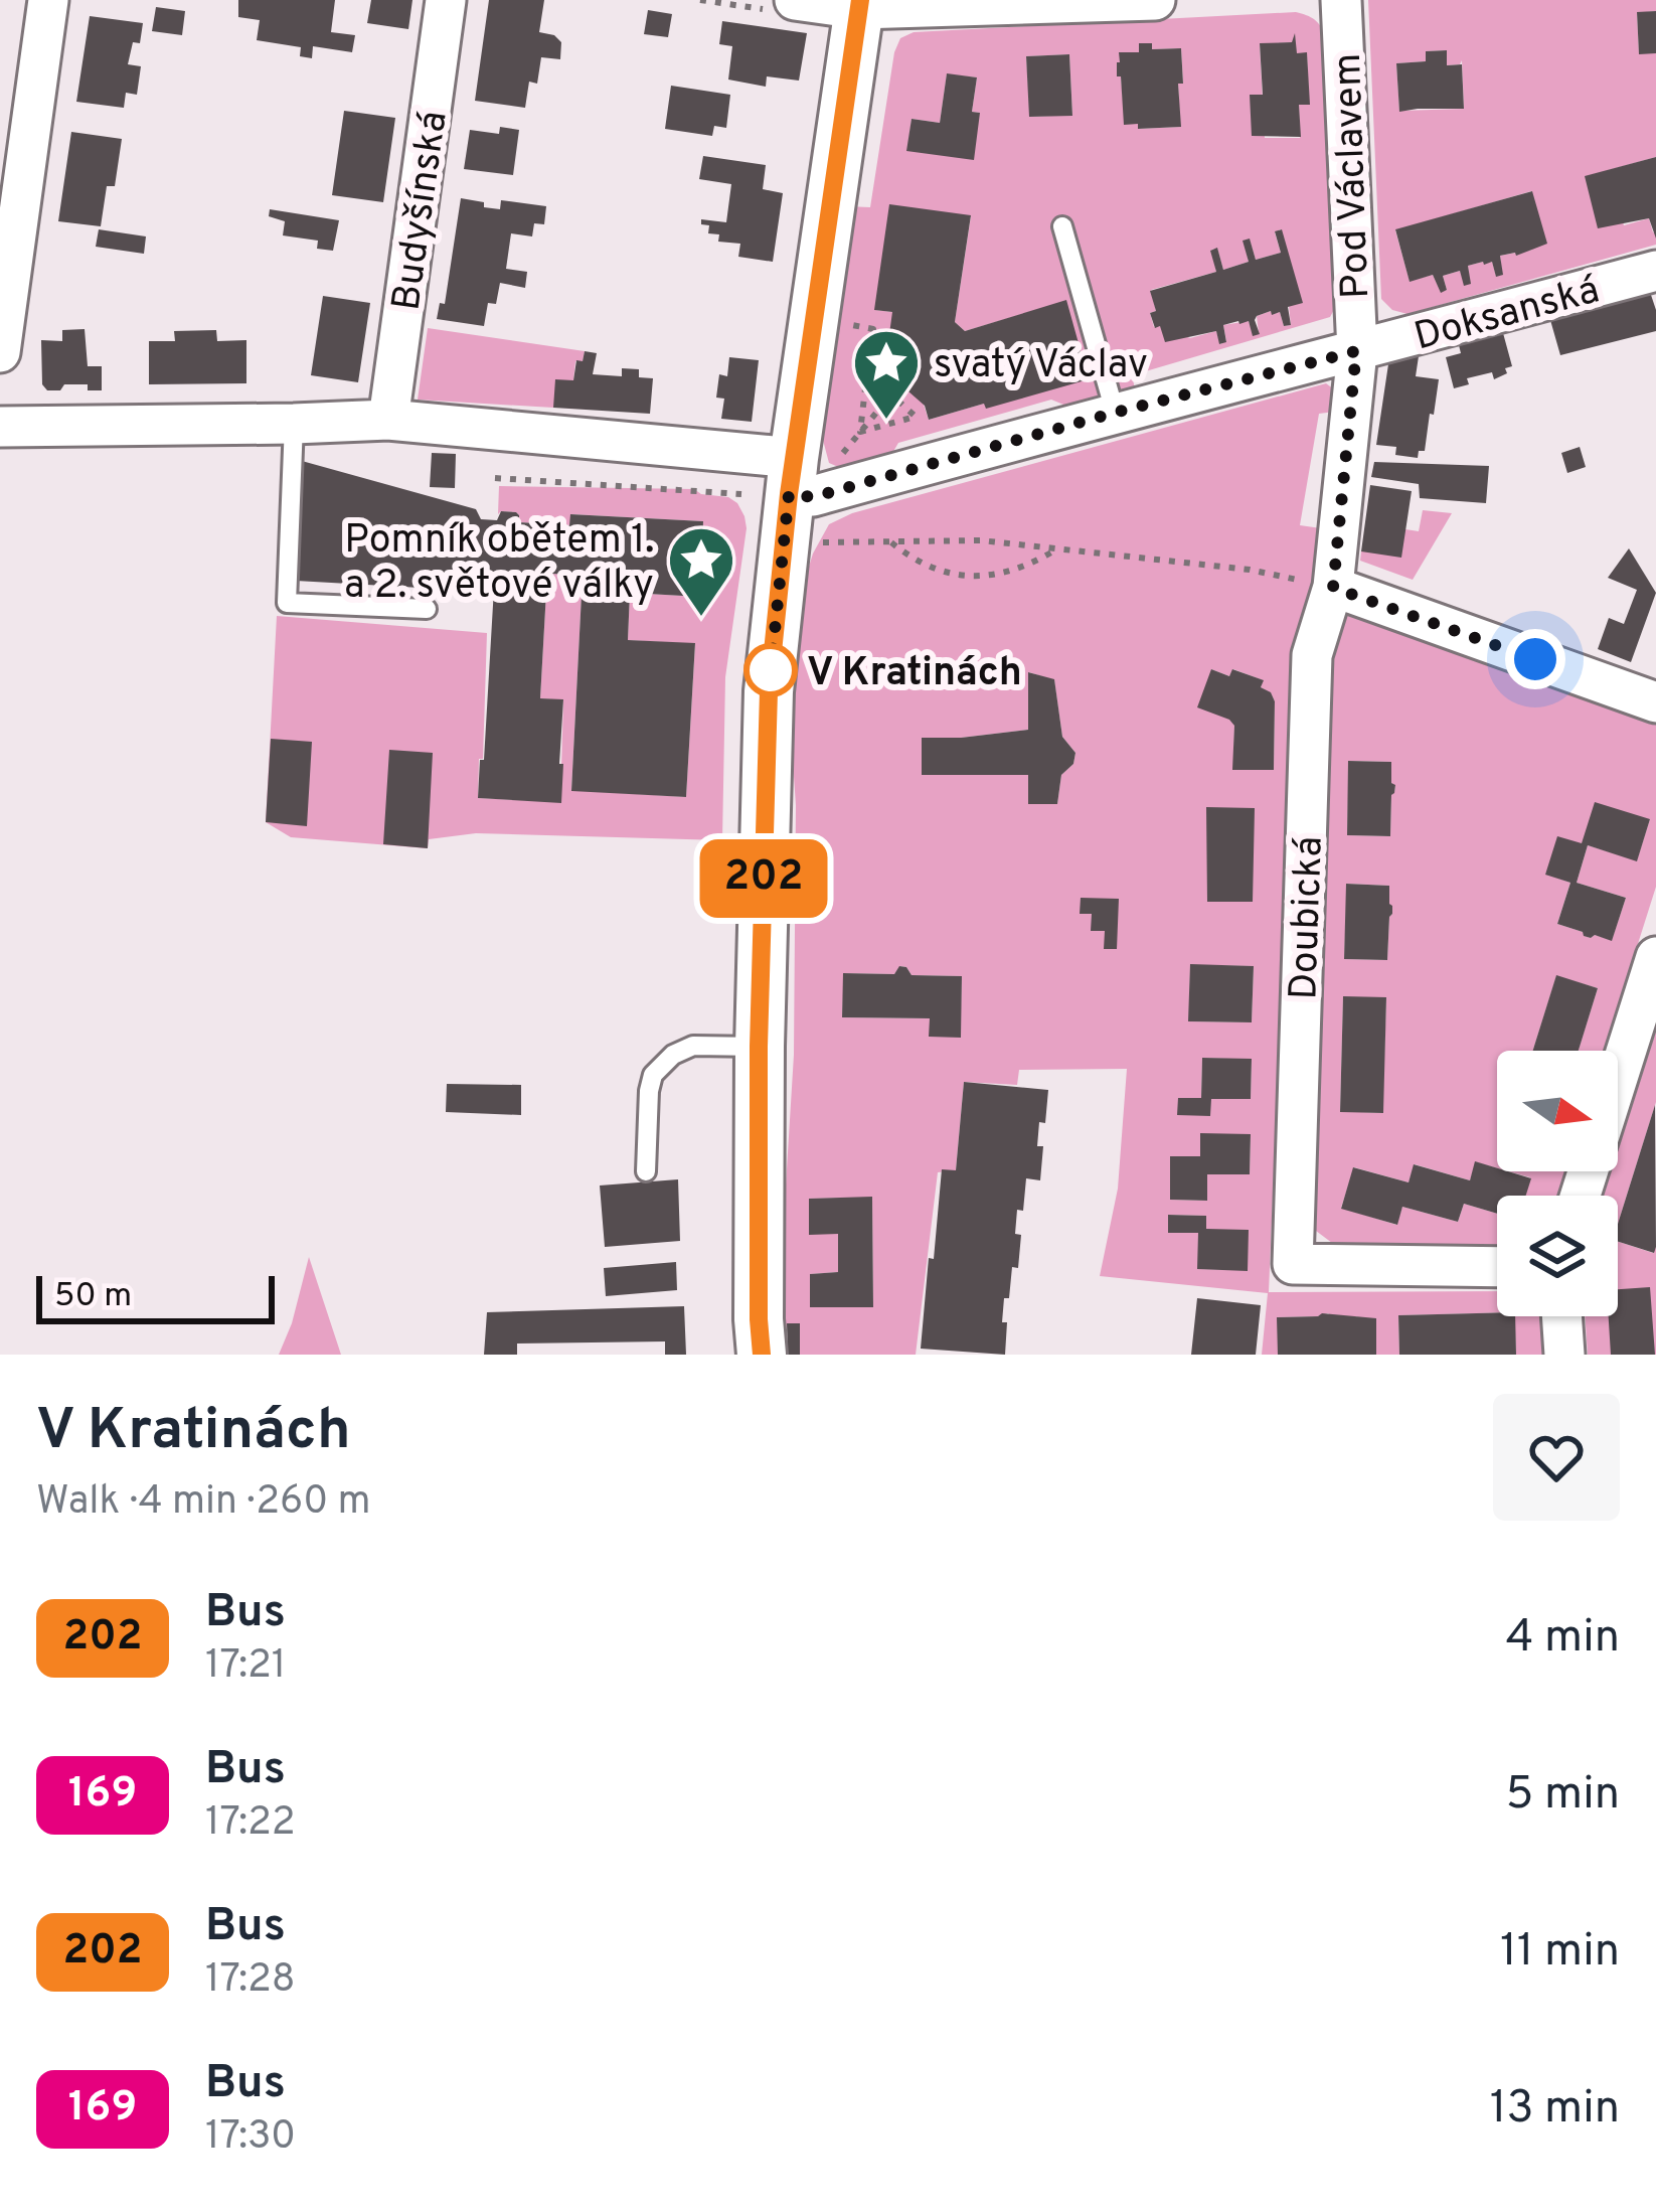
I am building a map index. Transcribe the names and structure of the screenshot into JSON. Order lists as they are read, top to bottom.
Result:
{
  "streets": {
    "street": [
      "Pod Václavem",
      "Budyšínská",
      "Doksanská",
      "Doubická"
    ]
  },
  "crossings": [
    ["Pod Václavem", "Doksanská"],
    ["Pod Václavem", "Doubická"],
    ["Doksanská", "Doubická"]
  ],
  "places": {
    "place": ["svatý Václav", "Pomník obětem 1. a 2. světové války"],
    "other": ["V Kratinách"]
  },
  "lines": ["bus line 202"],
  "scale_bar": "50 m",
  "north": "right",
  "page": {
    "on_map": "202",
    "scale": "50 m",
    "heading": ["V Kratinách", "Walk · 4 min · 260 m"],
    "list": [
      {
        "mark": "202",
        "name": "Bus",
        "note": "17:21",
        "value": "4 min"
      },
      {
        "mark": "169",
        "name": "Bus",
        "note": "17:22",
        "value": "5 min"
      },
      {
        "mark": "202",
        "name": "Bus",
        "note": "17:28",
        "value": "11 min"
      },
      {
        "mark": "169",
        "name": "Bus",
        "note": "17:30",
        "value": "13 min"
      }
    ]
  }
}
